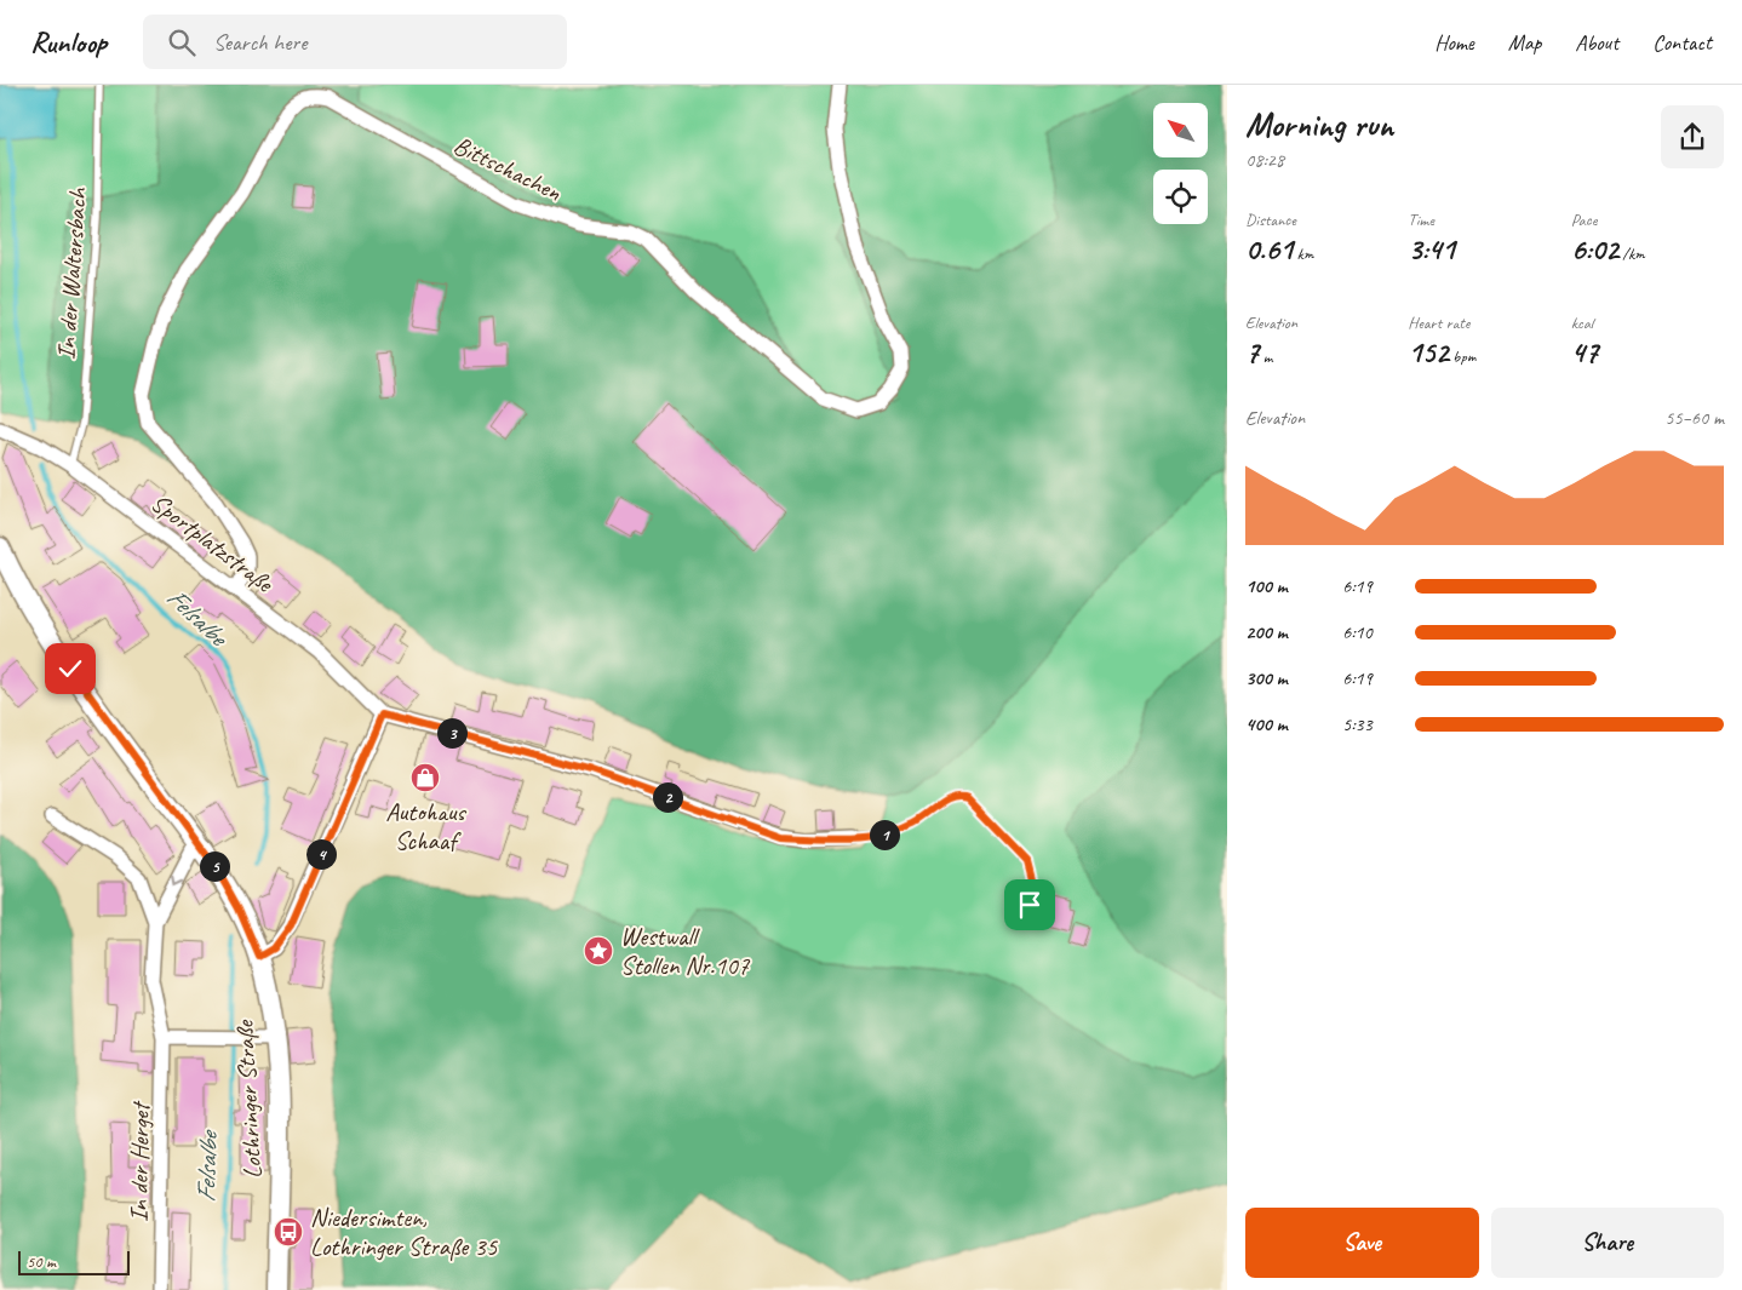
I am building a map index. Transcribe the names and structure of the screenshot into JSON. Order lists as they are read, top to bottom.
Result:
{
  "streets": {
    "main road": ["Lothringer Straße"],
    "street": ["Bittschachen", "Sportplatzstraße", "In der Herget"],
    "lane": ["In der Waltersbach"]
  },
  "crossings": [
    ["Bittschachen", "Sportplatzstraße"],
    ["In der Waltersbach", "Sportplatzstraße"],
    ["Lothringer Straße", "In der Herget"]
  ],
  "water": ["Felsalbe"],
  "places": {
    "shop": ["Autohaus Schaaf"],
    "place": ["Westwall Stollen Nr.107"],
    "bus stop": ["Niedersimten, Lothringer Straße 35"]
  },
  "scale_bar": "50 m",
  "north": "top left",
  "page": {
    "header": "Runloop",
    "search": "Search here",
    "nav": [
      "Home",
      "Map",
      "About",
      "Contact"
    ],
    "heading": ["Morning run", "08:28"],
    "stats": [
      ["Distance", "0.61 km"],
      ["Time", "3:41"],
      ["Pace", "6:02 /km"],
      ["Elevation", "7 m"],
      ["Heart rate", "152 bpm"],
      ["kcal", "47"]
    ],
    "chart": ["Elevation", "55–60 m"],
    "list": [
      {
        "name": "100 m",
        "note": "6:19"
      },
      {
        "name": "200 m",
        "note": "6:10"
      },
      {
        "name": "300 m",
        "note": "6:19"
      },
      {
        "name": "400 m",
        "note": "5:33"
      }
    ],
    "pins": [
      "3",
      "2",
      "1",
      "4",
      "5"
    ],
    "buttons": ["Save", "Share"],
    "scale": "50 m"
  }
}
